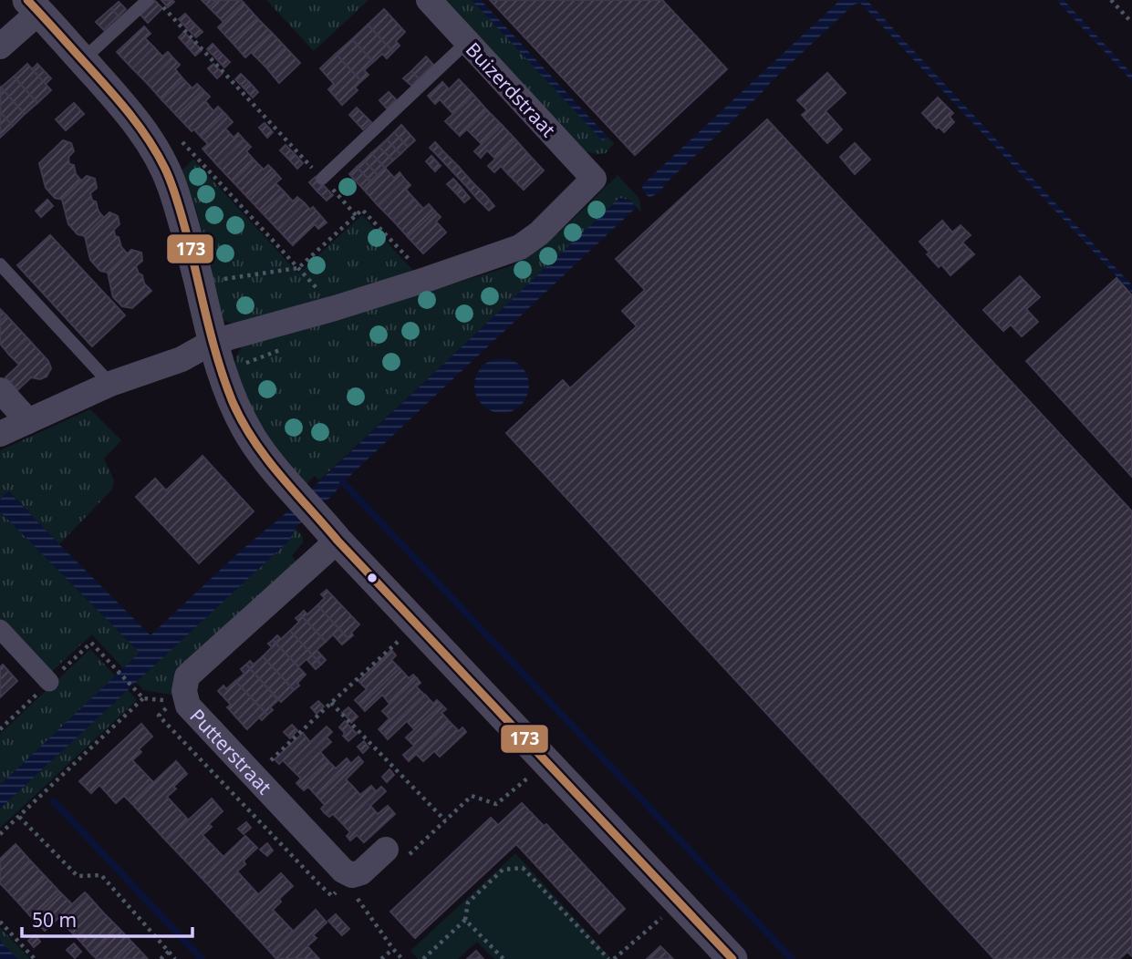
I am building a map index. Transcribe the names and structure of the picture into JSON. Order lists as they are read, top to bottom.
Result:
{
  "streets": {
    "street": ["Buizerdstraat", "Putterstraat"]
  },
  "lines": ["transit line 173"],
  "scale_bar": "50 m"
}
